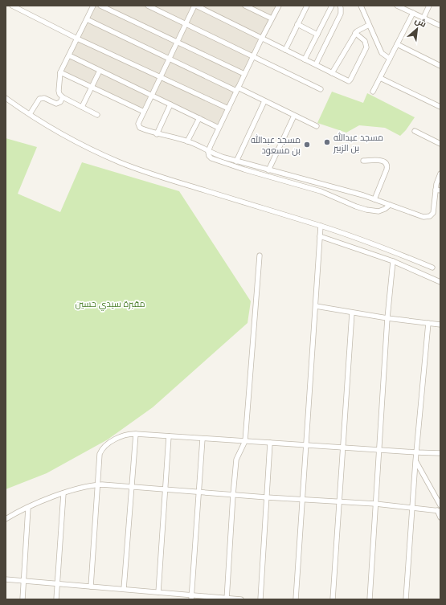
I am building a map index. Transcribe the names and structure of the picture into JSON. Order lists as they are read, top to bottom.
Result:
{
  "parks": ["مقبرة سيدي حسين"],
  "places": ["مسجد عبدالله بن الزبير", "مسجد عبدالله بن مسعود"],
  "north": "top right"
}
